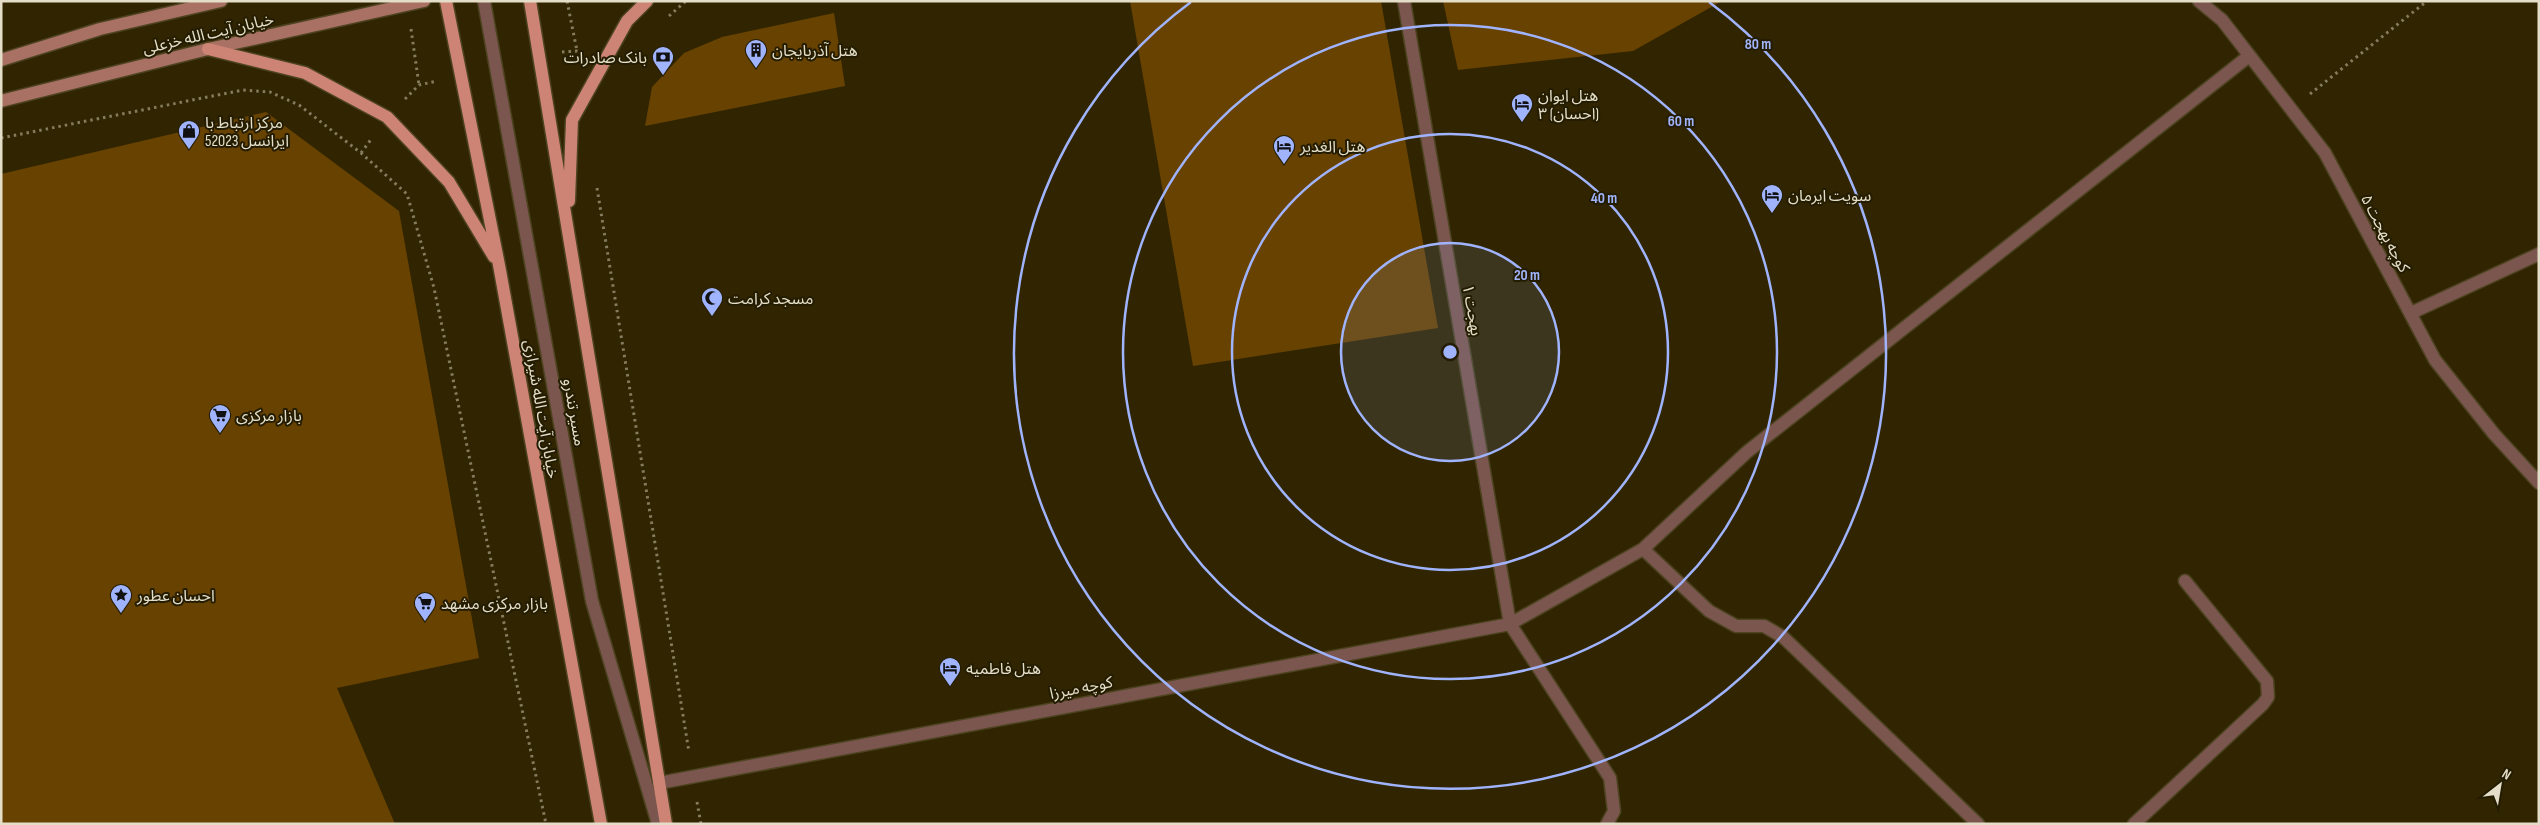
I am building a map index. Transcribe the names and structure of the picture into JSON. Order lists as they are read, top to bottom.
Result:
{
  "streets": {
    "main road": ["خیابان آیت الله خزعلی", "خیابان آیت الله شیرازی"],
    "street": [
      "کوچه بهجت ۵",
      "بهجت ۱",
      "مسیر تندرو",
      "کوچه میرزا"
    ]
  },
  "crossings": [
    ["کوچه بهجت ۵", "کوچه میرزا"],
    ["بهجت ۱", "کوچه میرزا"]
  ],
  "places": {
    "building": ["هتل آذربایجان"],
    "bank": ["بانک صادرات"],
    "hotel": [
      "هتل ایوان ۳ (احسان)",
      "هتل الغدیر",
      "سویت ایرمان",
      "هتل فاطمیه"
    ],
    "shop": ["مرکز ارتباط با ایرانسل 52023"],
    "mosque": ["مسجد کرامت"],
    "supermarket": ["بازار مرکزی", "بازار مرکزی مشهد"],
    "place": ["احسان عطور"]
  },
  "north": "top right",
  "rings": [
    "80 m",
    "60 m",
    "40 m",
    "20 m"
  ]
}
